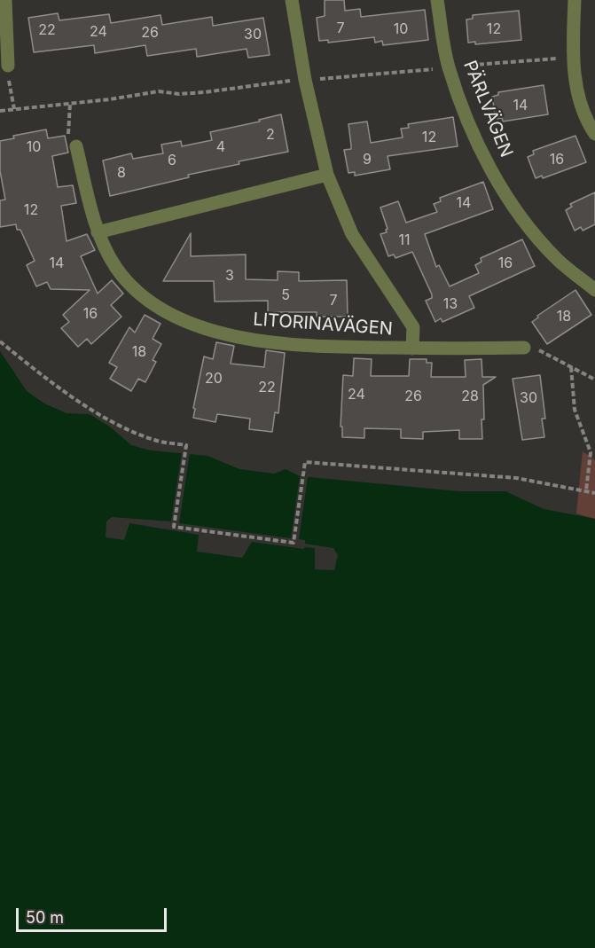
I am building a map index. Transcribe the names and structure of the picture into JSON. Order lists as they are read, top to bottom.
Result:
{
  "streets": {
    "street": ["PÄRLVÄGEN", "LITORINAVÄGEN"]
  },
  "house_numbers": [
    "7",
    "10",
    "12",
    "22",
    "24",
    "26",
    "30",
    "14",
    "2",
    "12",
    "10",
    "4",
    "9",
    "16",
    "6",
    "8",
    "14",
    "12",
    "11",
    "14",
    "16",
    "3",
    "5",
    "7",
    "13",
    "16",
    "18",
    "18",
    "20",
    "22",
    "24",
    "26",
    "28",
    "30"
  ],
  "scale_bar": "50 m"
}
